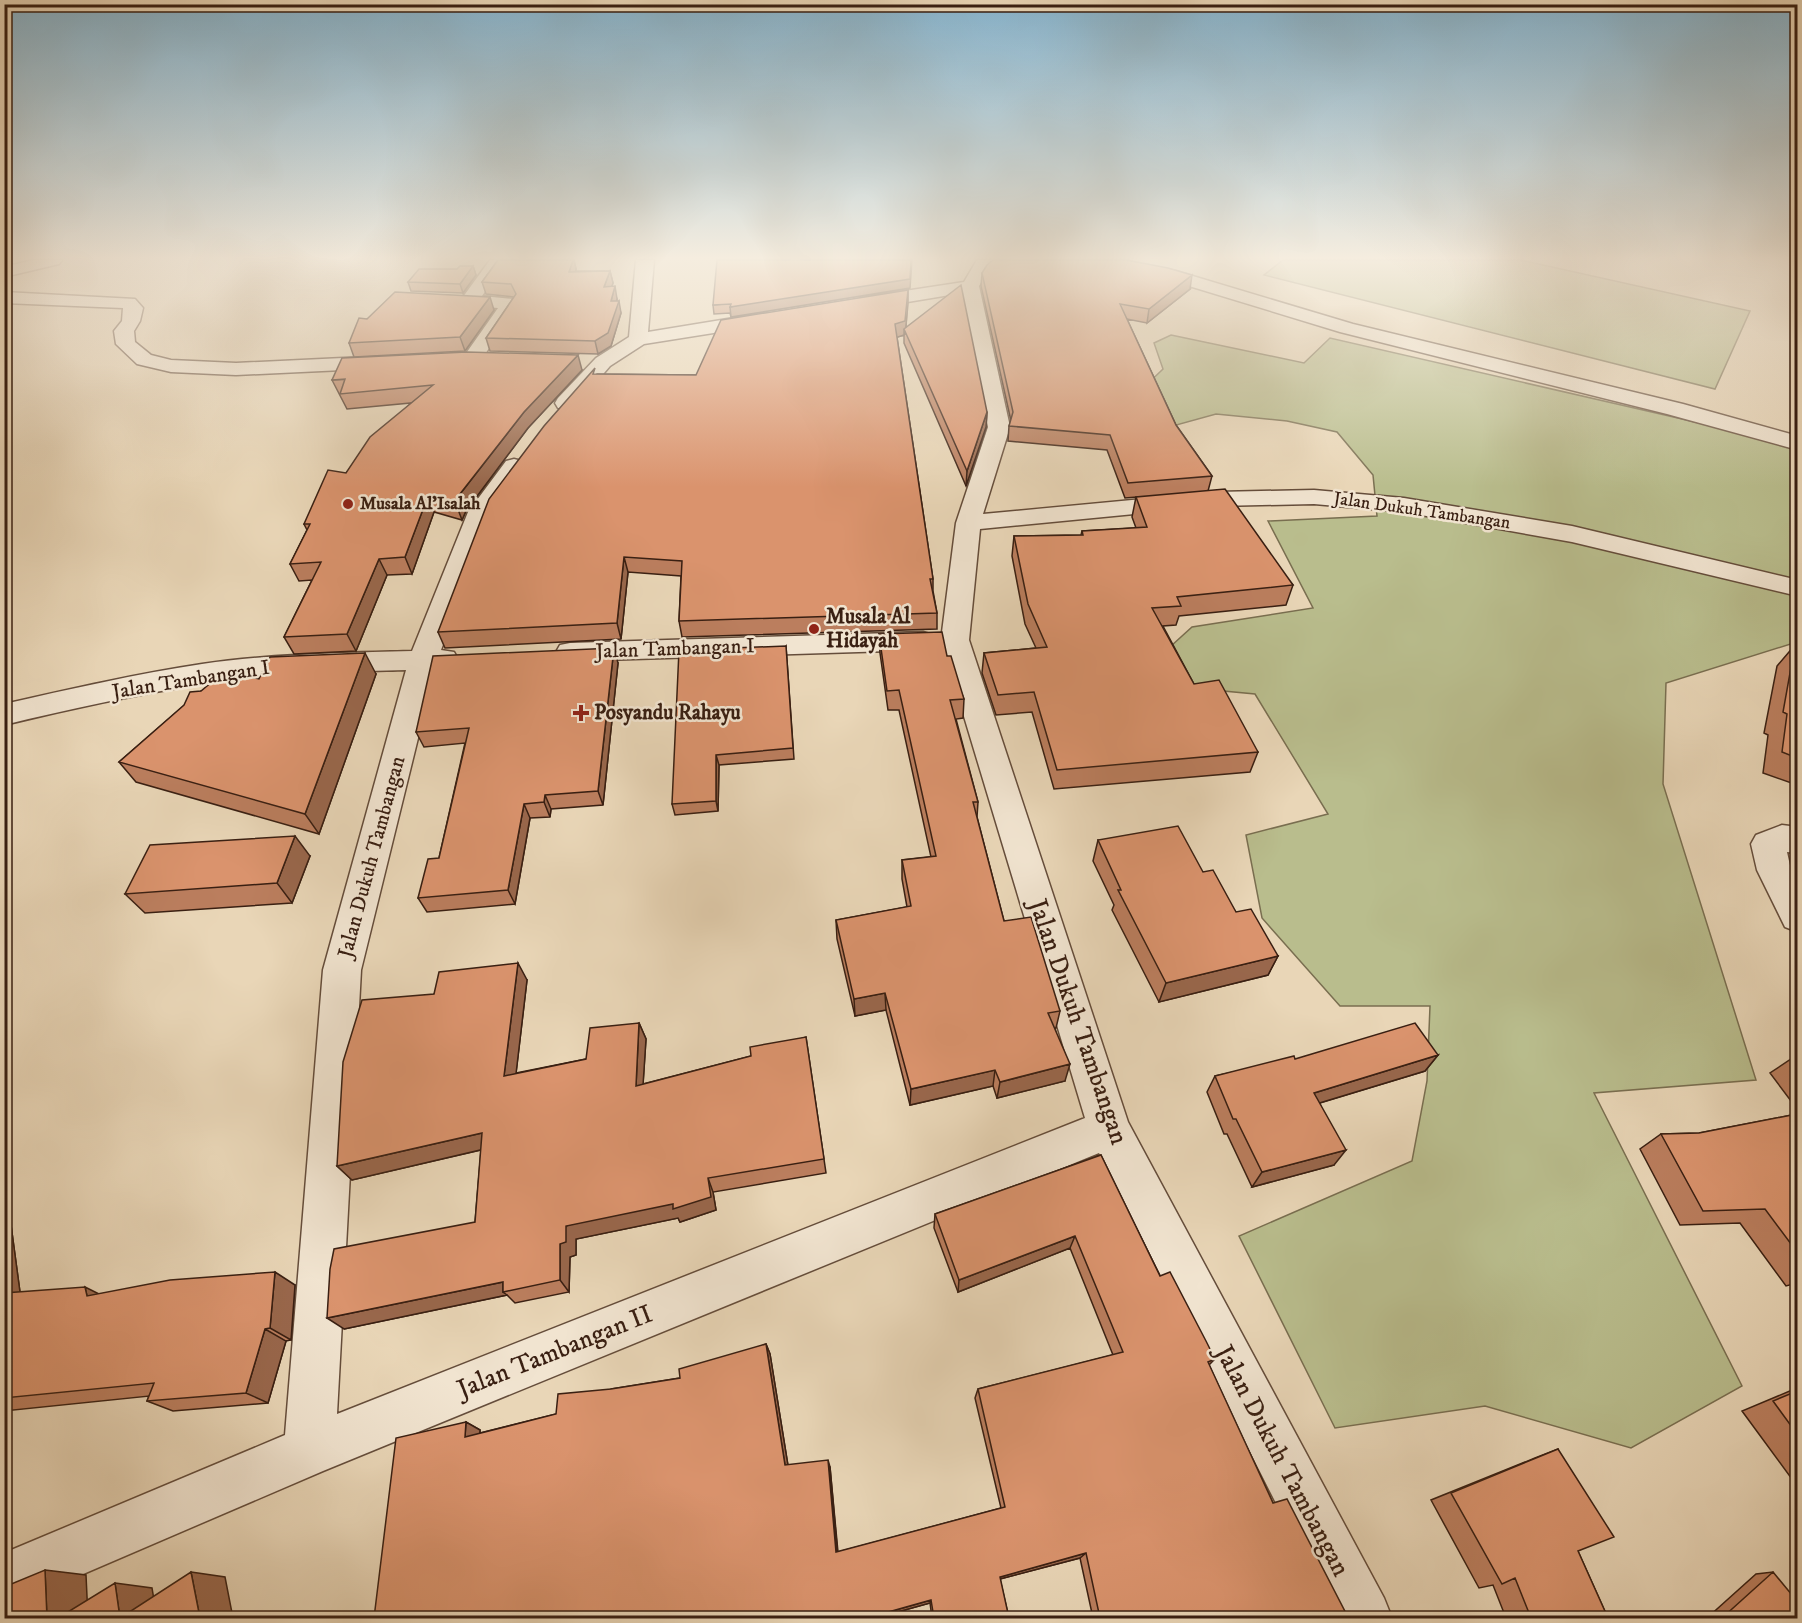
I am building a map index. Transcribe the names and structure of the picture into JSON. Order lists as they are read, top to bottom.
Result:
{
  "streets": {
    "street": ["Jalan Dukuh Tambangan", "Jalan Tambangan I", "Jalan Tambangan II"]
  },
  "crossings": [
    ["Jalan Dukuh Tambangan", "Jalan Tambangan I"],
    ["Jalan Dukuh Tambangan", "Jalan Tambangan II"]
  ],
  "places": {
    "other": ["Musala Al'Isalah", "Musala Al Hidayah"],
    "health": ["Posyandu Rahayu"]
  }
}
